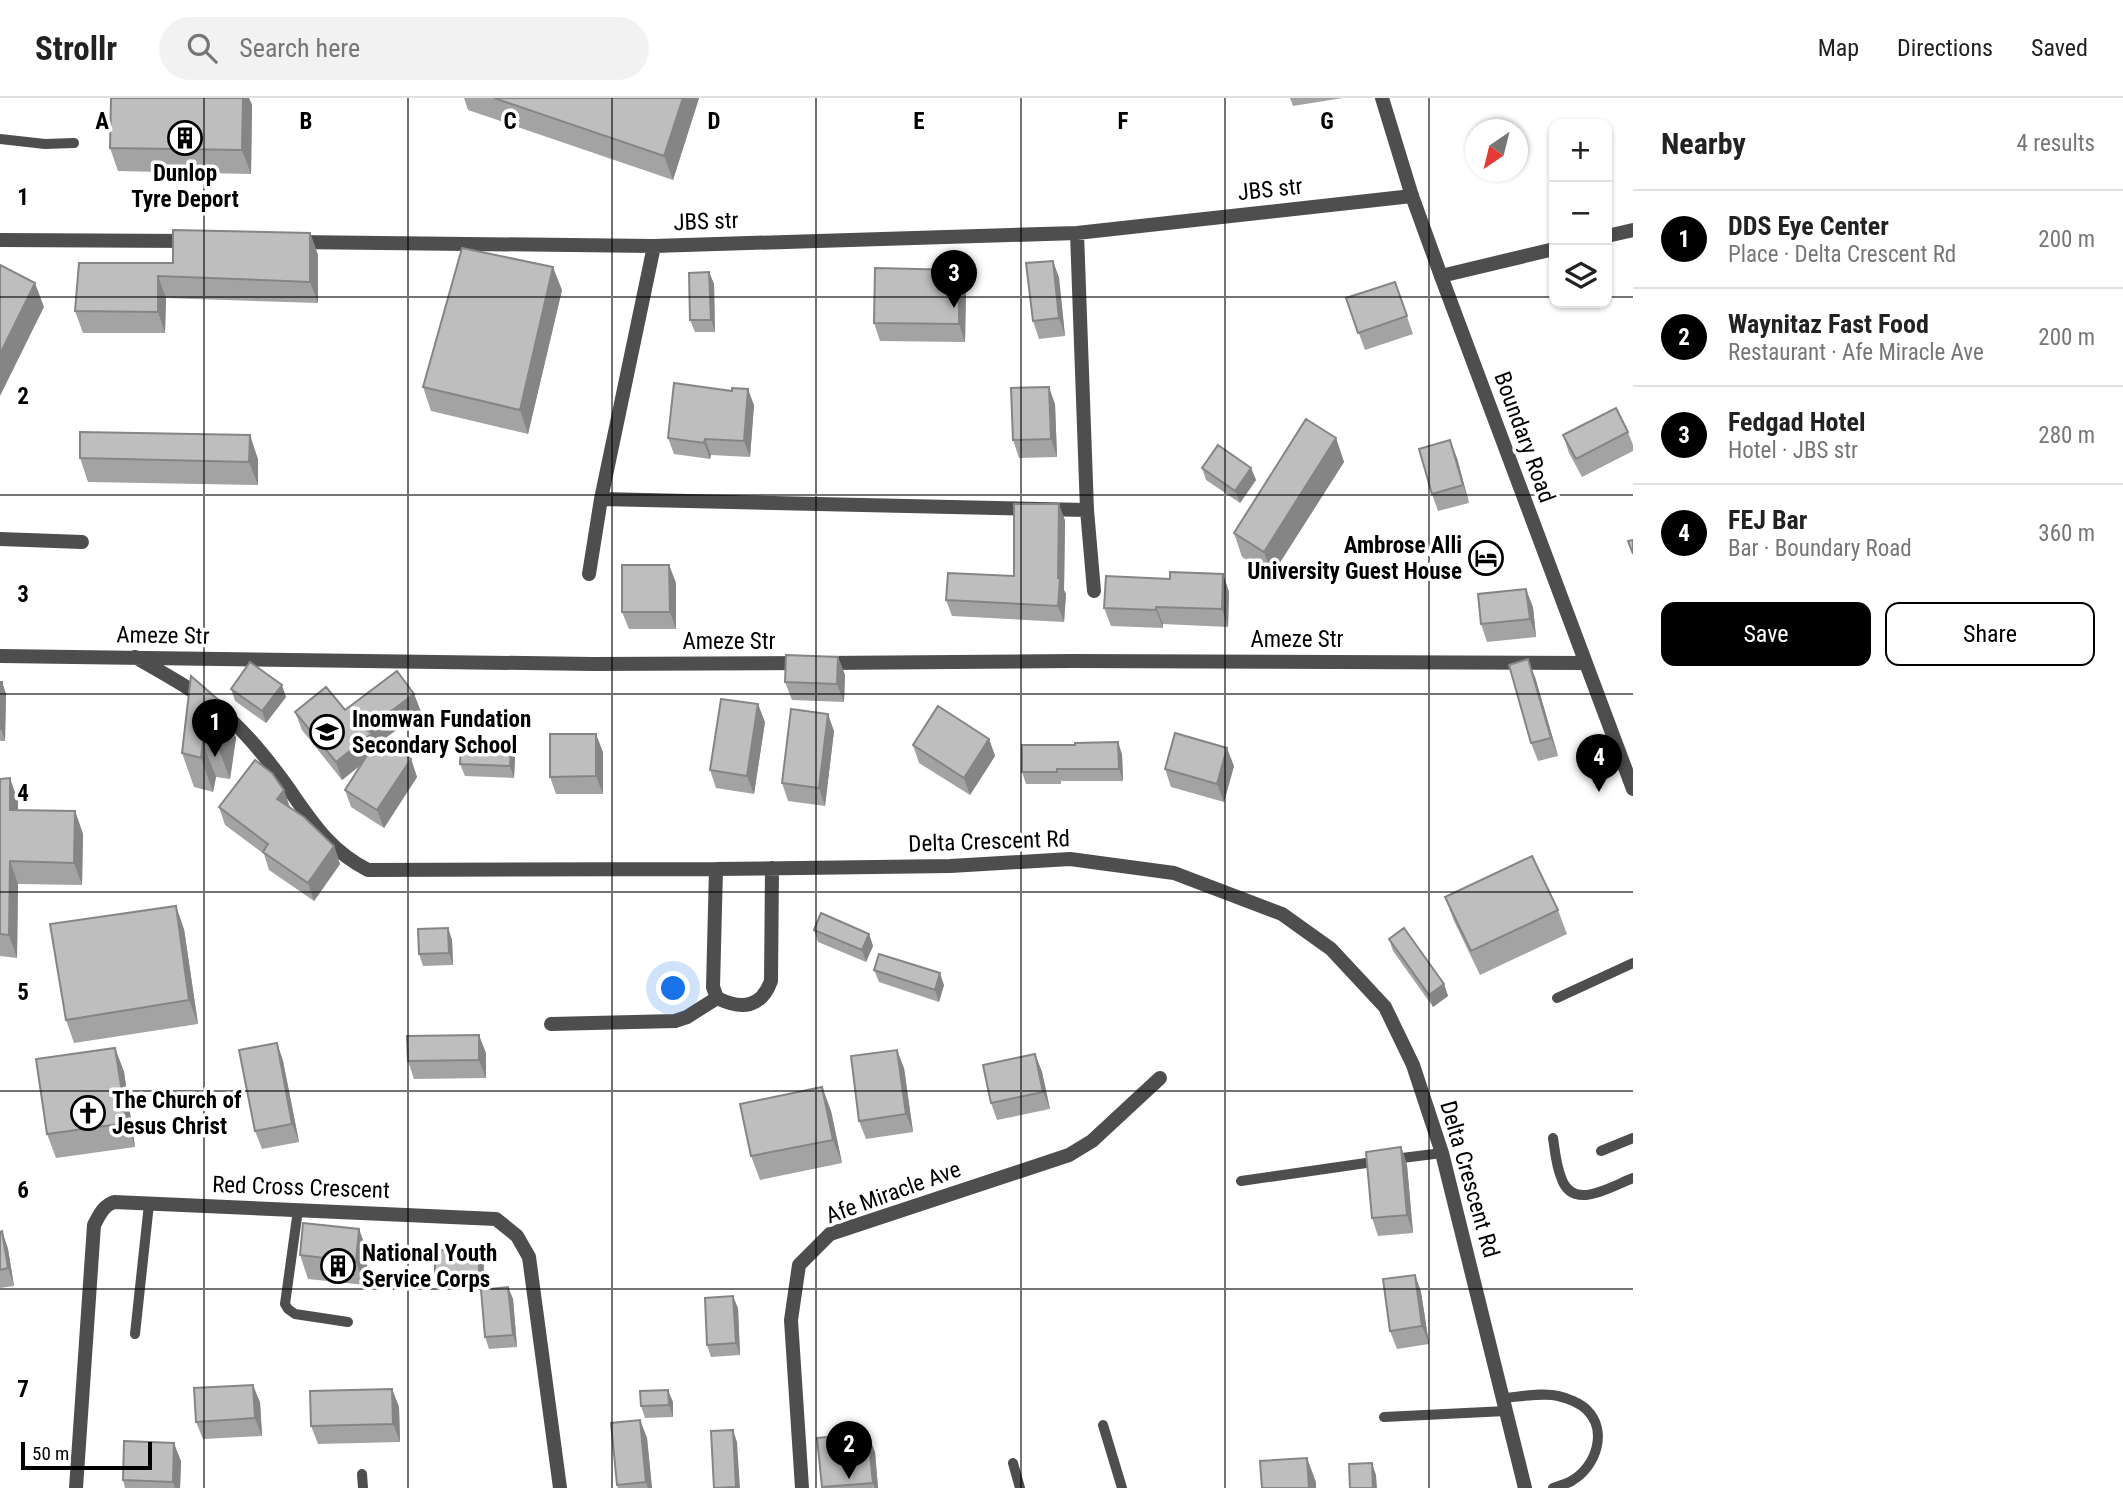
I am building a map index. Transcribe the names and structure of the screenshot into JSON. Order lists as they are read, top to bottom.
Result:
{
  "streets": {
    "street": [
      "JBS str",
      "Boundary Road",
      "Ameze Str",
      "Delta Crescent Rd",
      "Red Cross Crescent",
      "Afe Miracle Ave"
    ]
  },
  "crossings": [
    ["JBS str", "Boundary Road"],
    ["Boundary Road", "Ameze Str"],
    ["Ameze Str", "Delta Crescent Rd"]
  ],
  "places": {
    "building": ["Dunlop Tyre Deport", "National Youth Service Corps"],
    "hotel": ["Ambrose Alli University Guest House"],
    "school or university": ["Inomwan Fundation Secondary School"],
    "church": ["The Church of Jesus Christ"]
  },
  "scale_bar": "50 m",
  "north": "bottom left",
  "page": {
    "header": "Strollr",
    "search": "Search here",
    "nav": ["Map", "Directions", "Saved"],
    "heading": ["Nearby", "4 results"],
    "map_buttons": ["+", "−"],
    "list": [
      {
        "mark": "1",
        "name": "DDS Eye Center",
        "note": "Place · Delta Crescent Rd",
        "value": "200 m"
      },
      {
        "mark": "2",
        "name": "Waynitaz Fast Food",
        "note": "Restaurant · Afe Miracle Ave",
        "value": "200 m"
      },
      {
        "mark": "3",
        "name": "Fedgad Hotel",
        "note": "Hotel · JBS str",
        "value": "280 m"
      },
      {
        "mark": "4",
        "name": "FEJ Bar",
        "note": "Bar · Boundary Road",
        "value": "360 m"
      }
    ],
    "pins": [
      "3",
      "1",
      "4",
      "2"
    ],
    "buttons": ["Save", "Share"],
    "scale": "50 m"
  },
  "grid": {
    "columns": [
      "A",
      "B",
      "C",
      "D",
      "E",
      "F",
      "G"
    ],
    "rows": [
      "1",
      "2",
      "3",
      "4",
      "5",
      "6",
      "7"
    ]
  }
}
